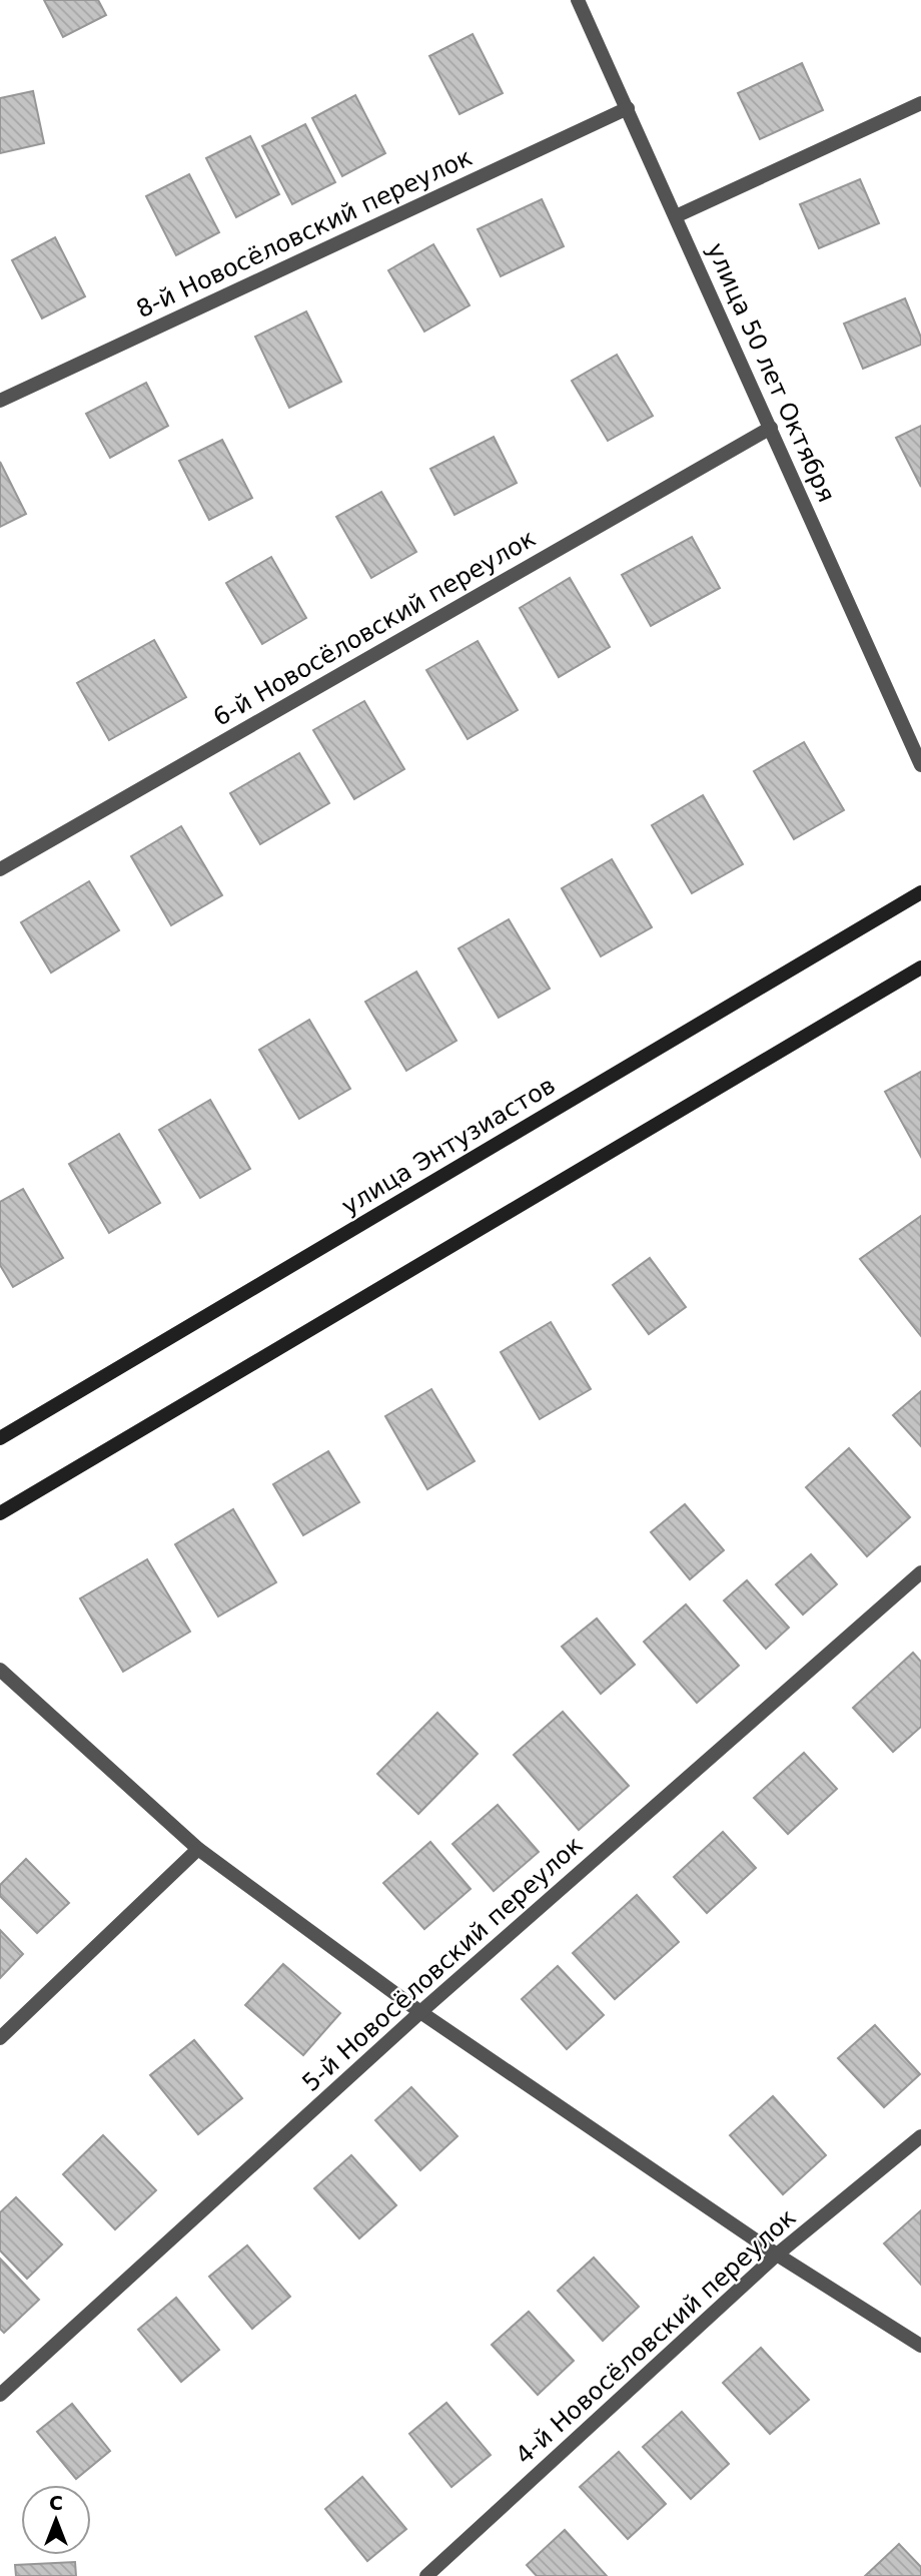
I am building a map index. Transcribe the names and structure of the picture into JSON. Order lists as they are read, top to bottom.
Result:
{
  "streets": {
    "main road": ["улица Энтузиастов"],
    "street": [
      "8-й Новосёловский переулок",
      "улица 50 лет Октября",
      "6-й Новосёловский переулок",
      "5-й Новосёловский переулок",
      "4-й Новосёловский переулок"
    ]
  },
  "crossings": [
    ["8-й Новосёловский переулок", "улица 50 лет Октября"],
    ["улица 50 лет Октября", "6-й Новосёловский переулок"]
  ],
  "north": "top"
}
